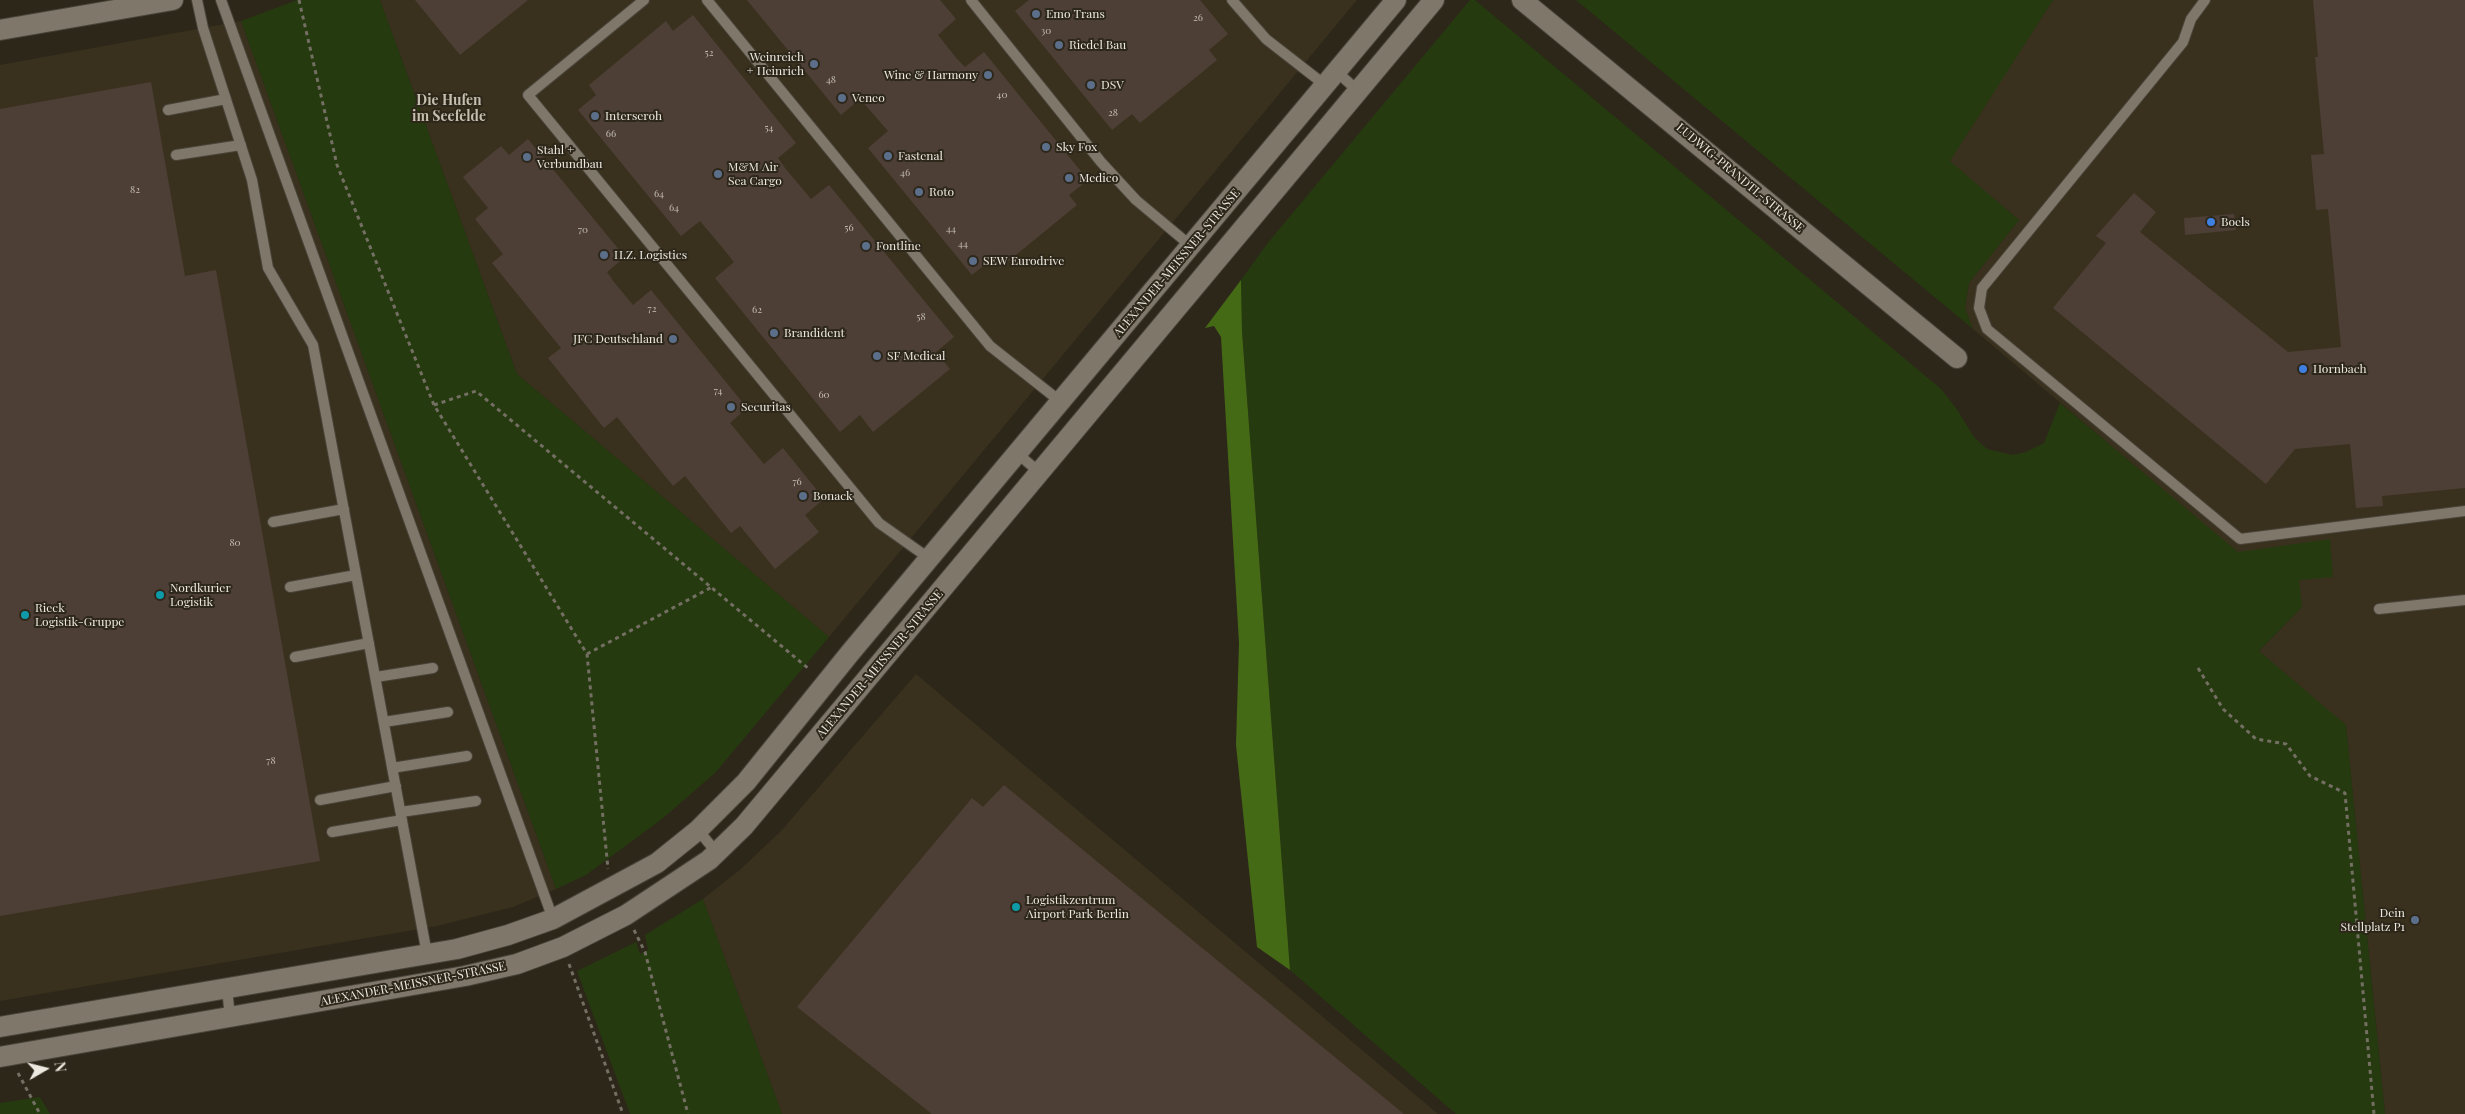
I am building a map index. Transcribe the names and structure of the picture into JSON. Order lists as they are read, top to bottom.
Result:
{
  "streets": {
    "street": ["LUDWIG-PRANDTL-STRASSE", "ALEXANDER-MEISSNER-STRASSE"]
  },
  "districts": ["Die Hufen im Seefelde"],
  "places": [
    "Emo Trans",
    "Riedel Bau",
    "Weinreich + Heinrich",
    "Wine & Harmony",
    "DSV",
    "Veneo",
    "Interseroh",
    "Sky Fox",
    "Fastenal",
    "Stahl + Verbundbau",
    "M&M Air Sea Cargo",
    "Medico",
    "Roto",
    "Boels",
    "Fontline",
    "H.Z. Logistics",
    "SEW Eurodrive",
    "Brandident",
    "JFC Deutschland",
    "SF Medical",
    "Hornbach",
    "Securitas",
    "Bonack",
    "Nordkurier Logistik",
    "Rieck Logistik-Gruppe",
    "Logistikzentrum Airport Park Berlin",
    "Dein Stellplatz P1"
  ],
  "house_numbers": [
    "26",
    "30",
    "52",
    "48",
    "40",
    "28",
    "54",
    "66",
    "46",
    "82",
    "64",
    "64",
    "56",
    "44",
    "70",
    "44",
    "72",
    "62",
    "58",
    "74",
    "60",
    "76",
    "80",
    "78"
  ],
  "north": "right"
}
